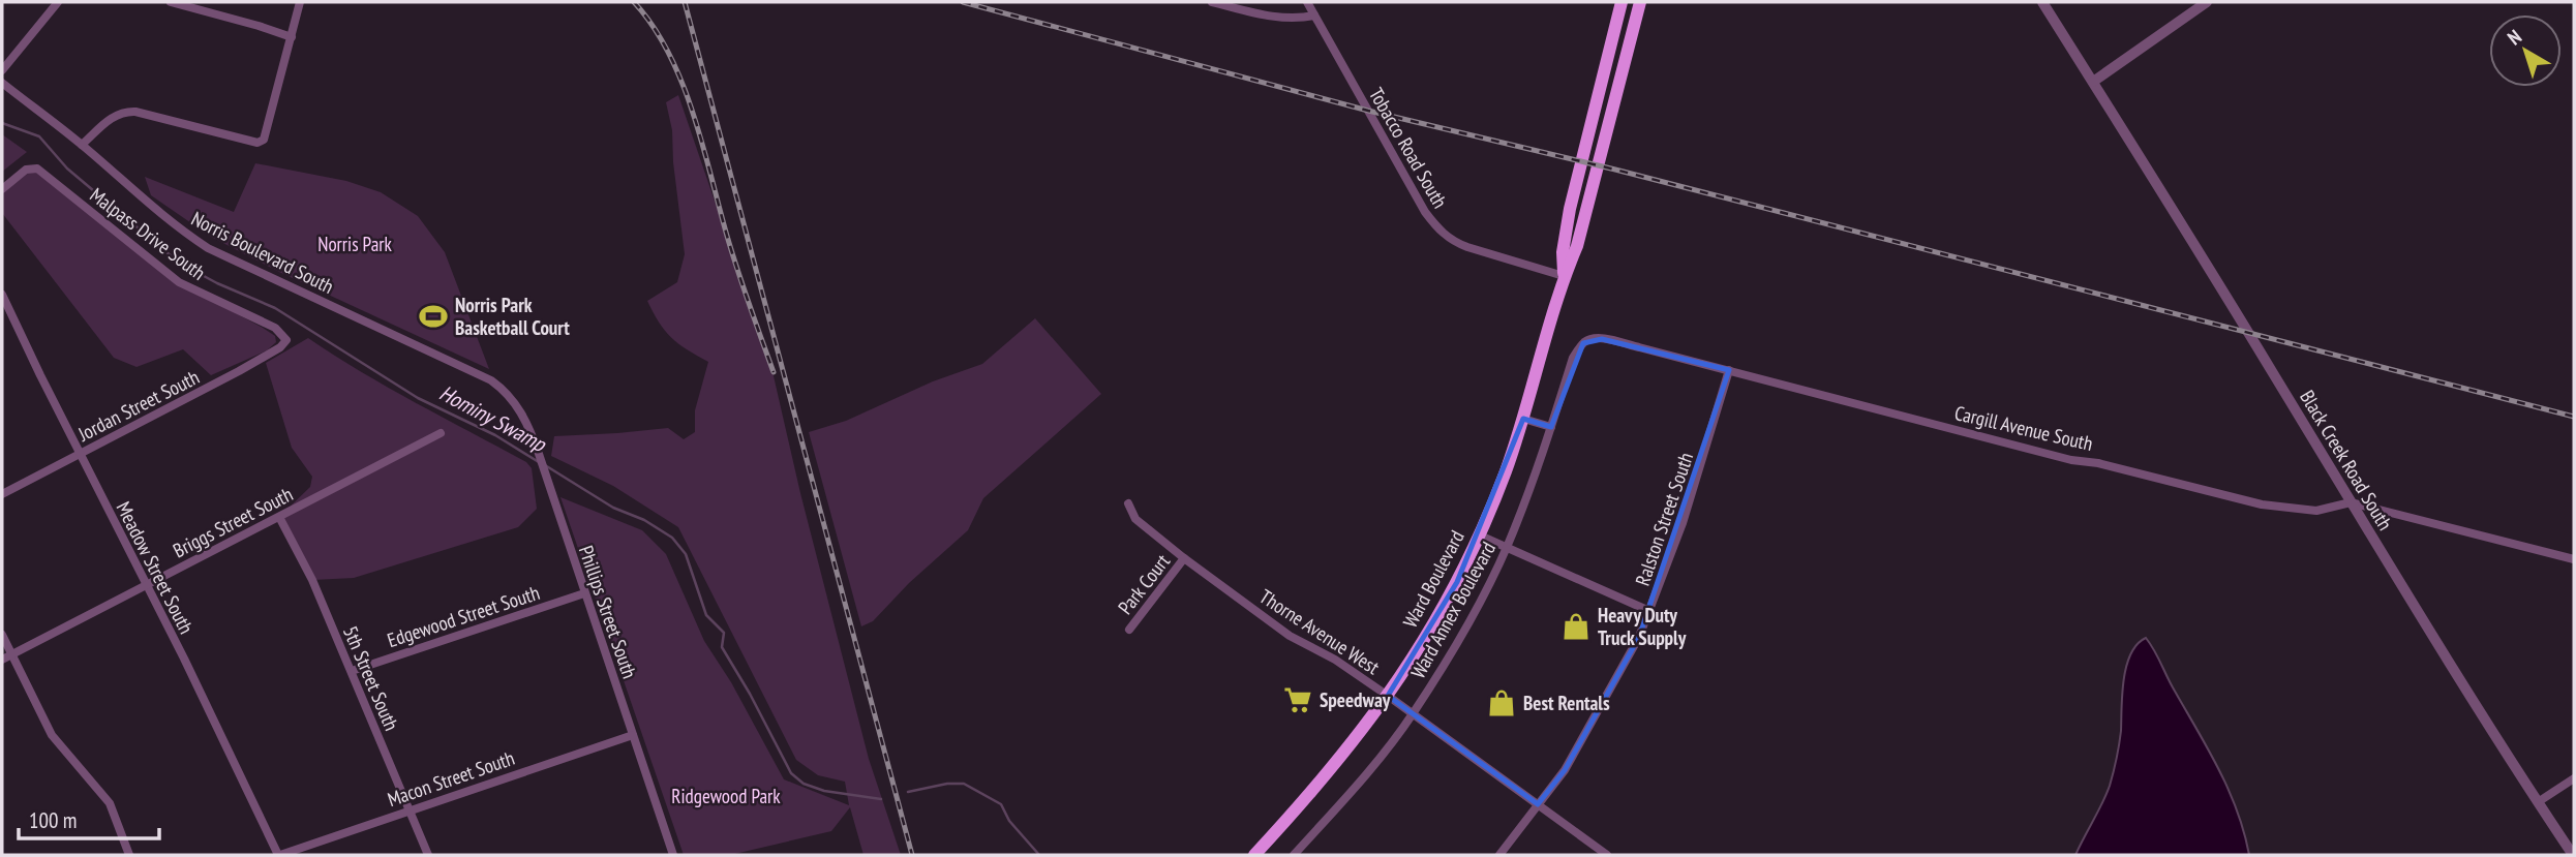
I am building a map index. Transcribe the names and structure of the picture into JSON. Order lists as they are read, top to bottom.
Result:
{
  "streets": {
    "highway": ["Ward Boulevard"],
    "street": [
      "Tobacco Road South",
      "Malpass Drive South",
      "Norris Boulevard South",
      "Jordan Street South",
      "Cargill Avenue South",
      "Black Creek Road South",
      "Ralston Street South",
      "Briggs Street South",
      "Meadow Street South",
      "Park Court",
      "Ward Annex Boulevard",
      "Phillips Street South",
      "Edgewood Street South",
      "Thorne Avenue West",
      "5th Street South",
      "Macon Street South"
    ]
  },
  "crossings": [
    ["Tobacco Road South", "Ward Boulevard"],
    ["Malpass Drive South", "Jordan Street South"],
    ["Norris Boulevard South", "Phillips Street South"],
    ["Jordan Street South", "Meadow Street South"],
    ["Cargill Avenue South", "Black Creek Road South"],
    ["Cargill Avenue South", "Ralston Street South"],
    ["Cargill Avenue South", "Ward Annex Boulevard"],
    ["Ralston Street South", "Thorne Avenue West"],
    ["Briggs Street South", "Meadow Street South"],
    ["Briggs Street South", "5th Street South"],
    ["Meadow Street South", "Macon Street South"],
    ["Ward Boulevard", "Thorne Avenue West"],
    ["Park Court", "Thorne Avenue West"],
    ["Ward Annex Boulevard", "Thorne Avenue West"],
    ["Phillips Street South", "Edgewood Street South"],
    ["Phillips Street South", "Macon Street South"],
    ["Edgewood Street South", "5th Street South"],
    ["5th Street South", "Macon Street South"]
  ],
  "water": ["Hominy Swamp"],
  "parks": ["Norris Park", "Ridgewood Park"],
  "places": {
    "sports": ["Norris Park Basketball Court"],
    "shop": ["Heavy Duty Truck Supply", "Best Rentals"],
    "supermarket": ["Speedway"]
  },
  "scale_bar": "100 m",
  "north": "top left"
}
